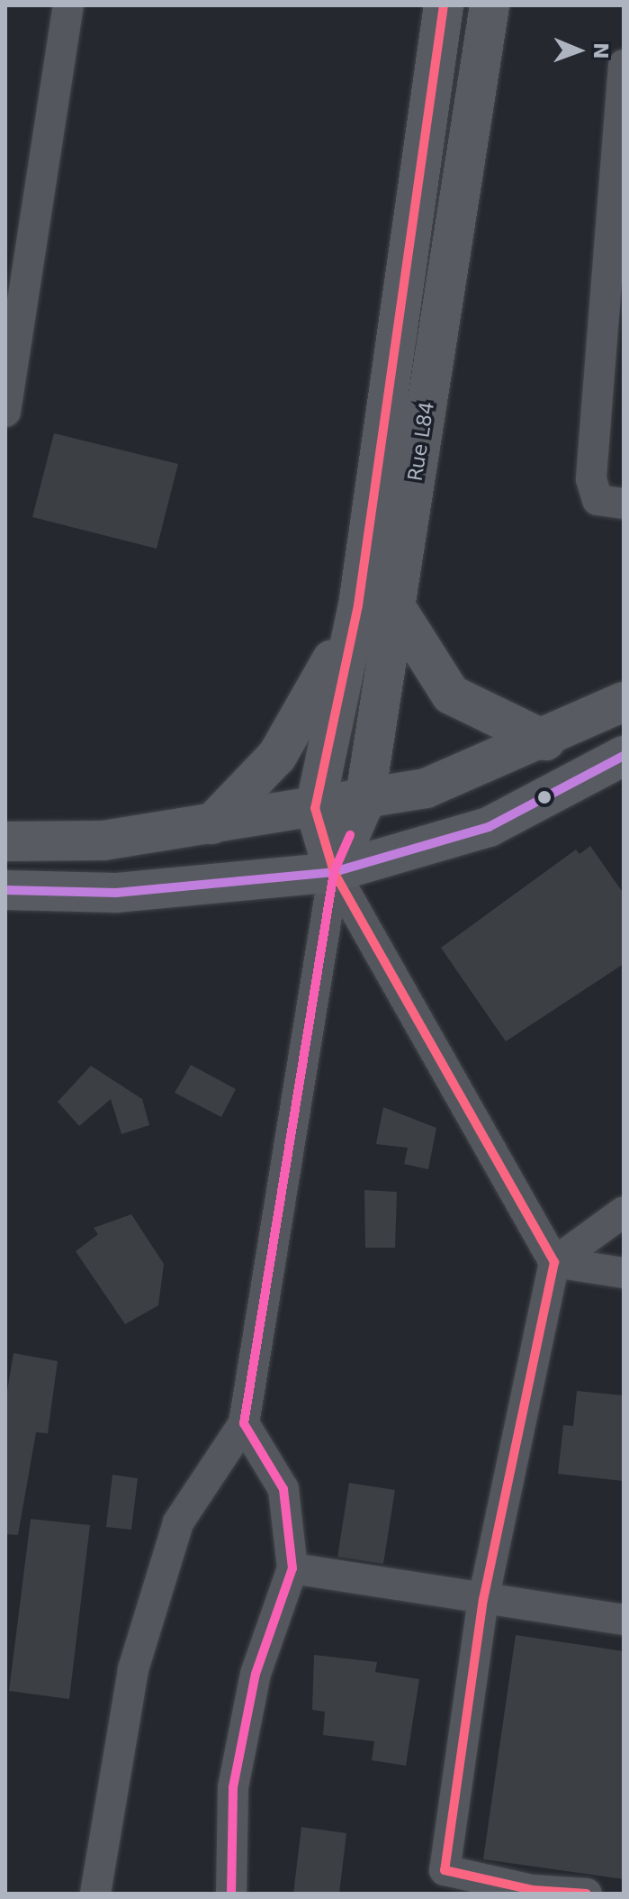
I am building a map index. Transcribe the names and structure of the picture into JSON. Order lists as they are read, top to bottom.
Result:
{
  "streets": {
    "main road": ["Rue L84"]
  },
  "north": "right"
}
